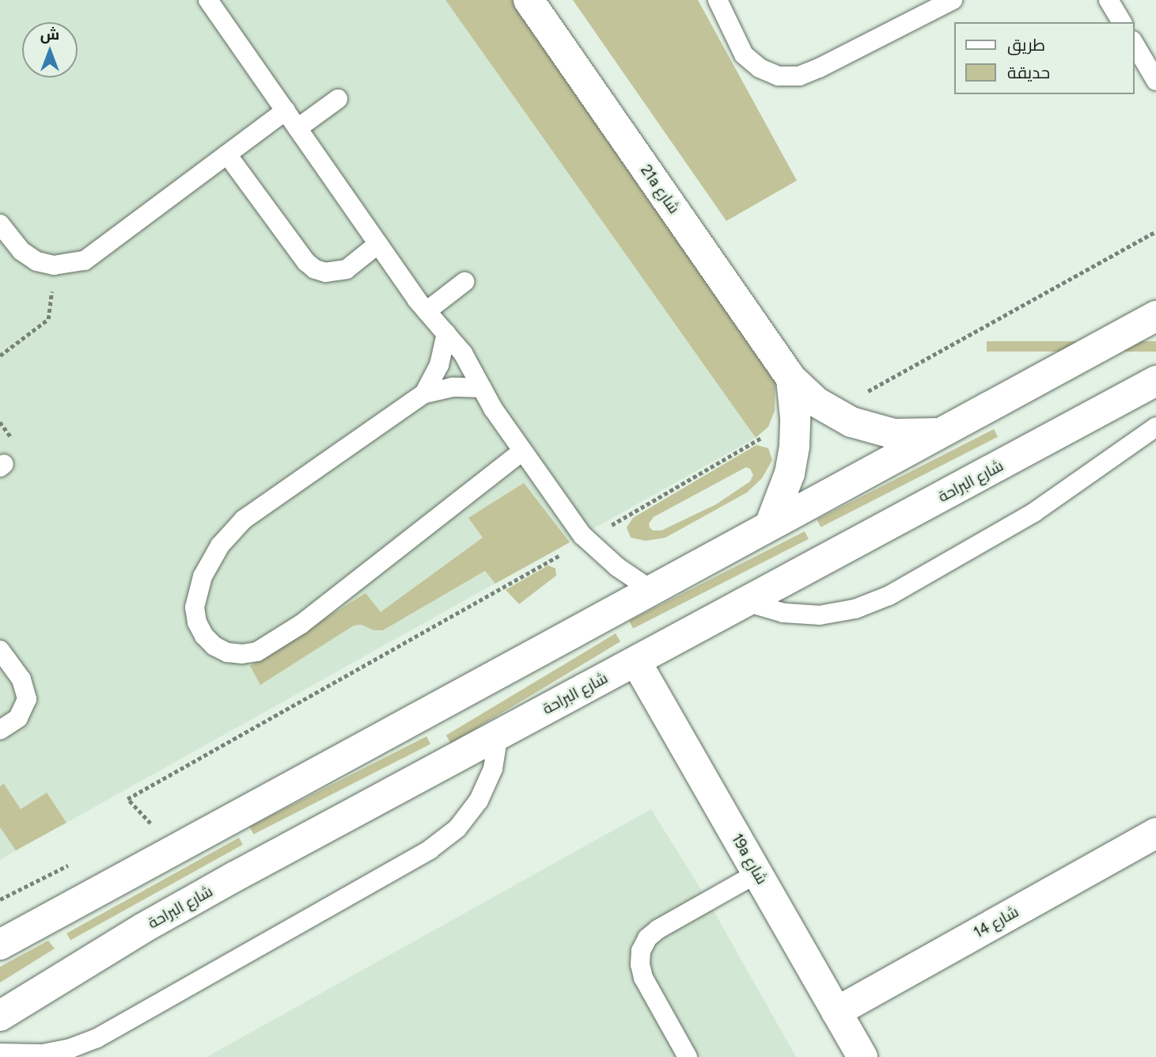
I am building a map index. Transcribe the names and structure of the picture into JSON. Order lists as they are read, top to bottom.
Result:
{
  "streets": {
    "street": [
      "21a شارع",
      "شارع البراحة",
      "19a شارع",
      "شارع 14"
    ]
  },
  "crossings": [
    ["شارع البراحة", "19a شارع"],
    ["19a شارع", "شارع 14"]
  ],
  "legend": ["طريق", "حديقة"],
  "north": "top"
}
